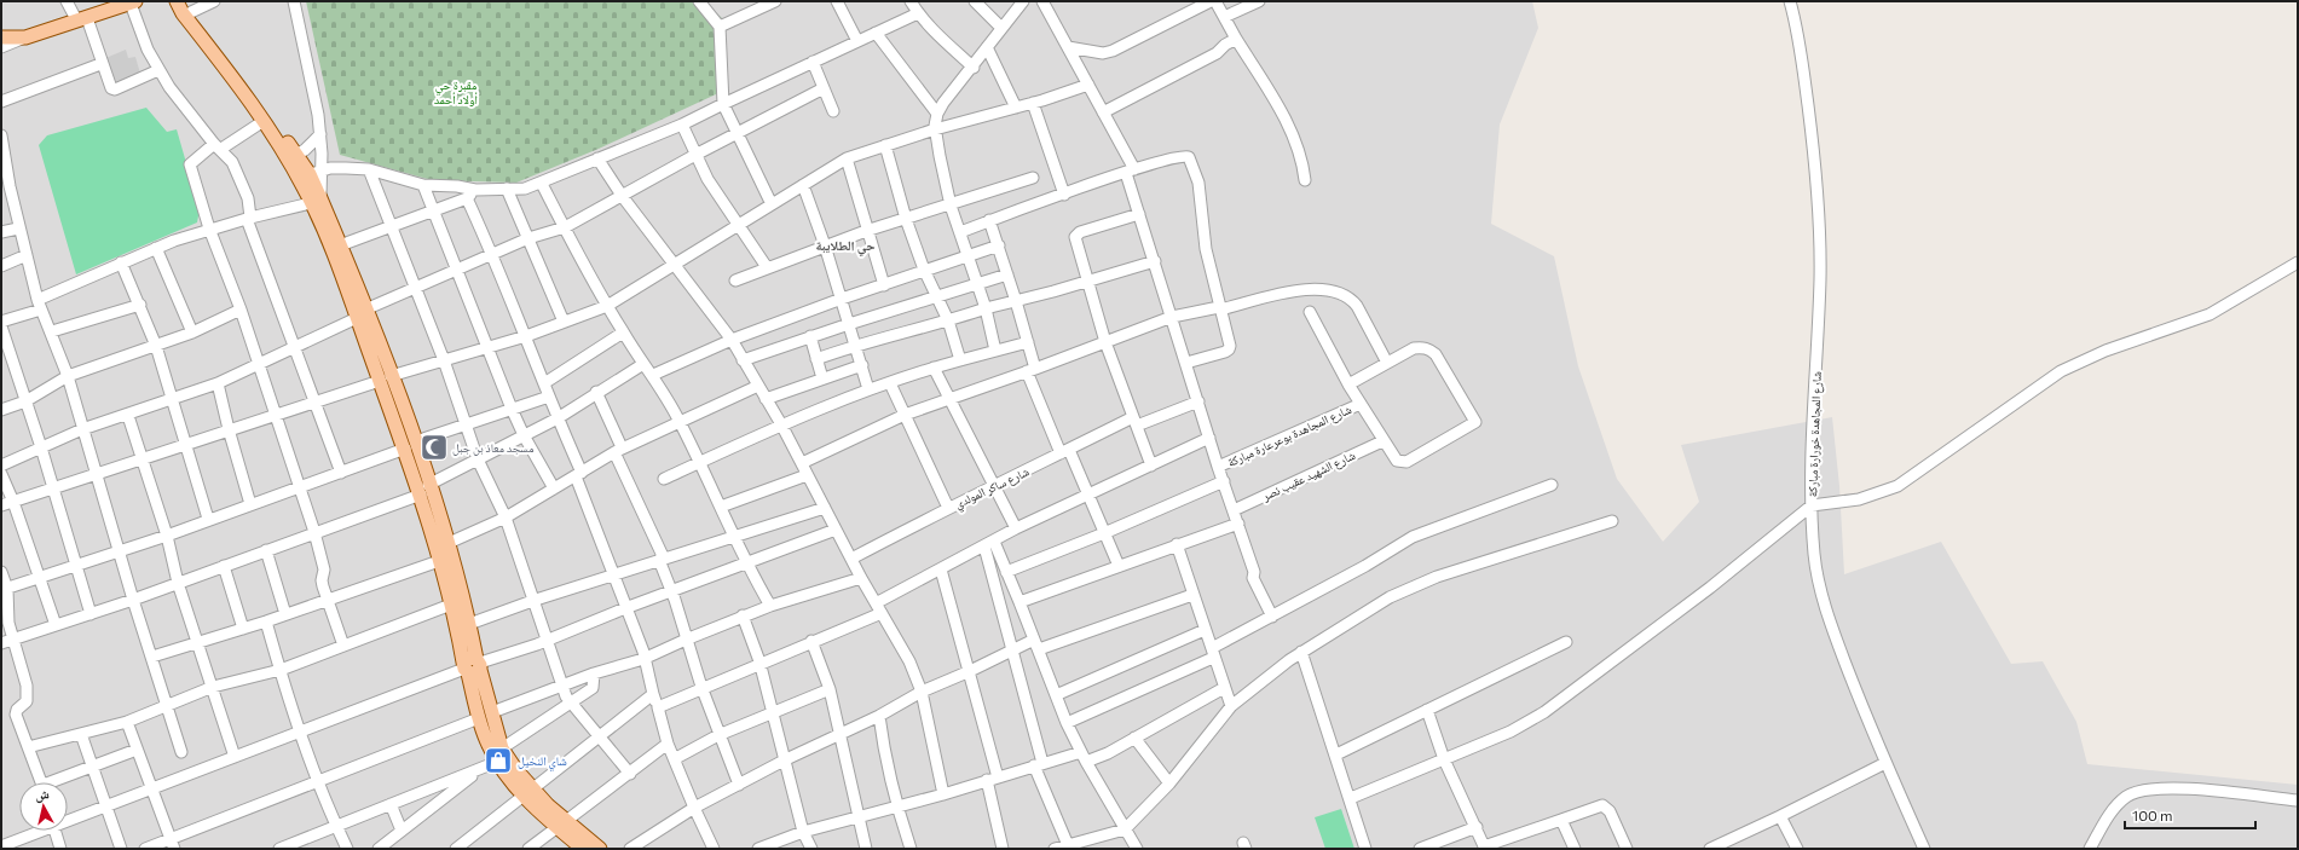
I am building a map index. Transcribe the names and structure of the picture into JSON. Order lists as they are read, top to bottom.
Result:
{
  "streets": {
    "street": [
      "شارع المجاهدة خورارة مباركة",
      "شارع المجاهدة بوعرعارة مباركة",
      "شارع الشهيد عقيب نصر",
      "شارع ساكر المولدي"
    ]
  },
  "districts": ["حي الطلايبة"],
  "parks": ["مقبرة حي أولاد أحمد"],
  "places": {
    "mosque": ["مسجد معاذ بن جبل"],
    "shop": ["شاي النخيل"]
  },
  "scale_bar": "100 m",
  "north": "top"
}
